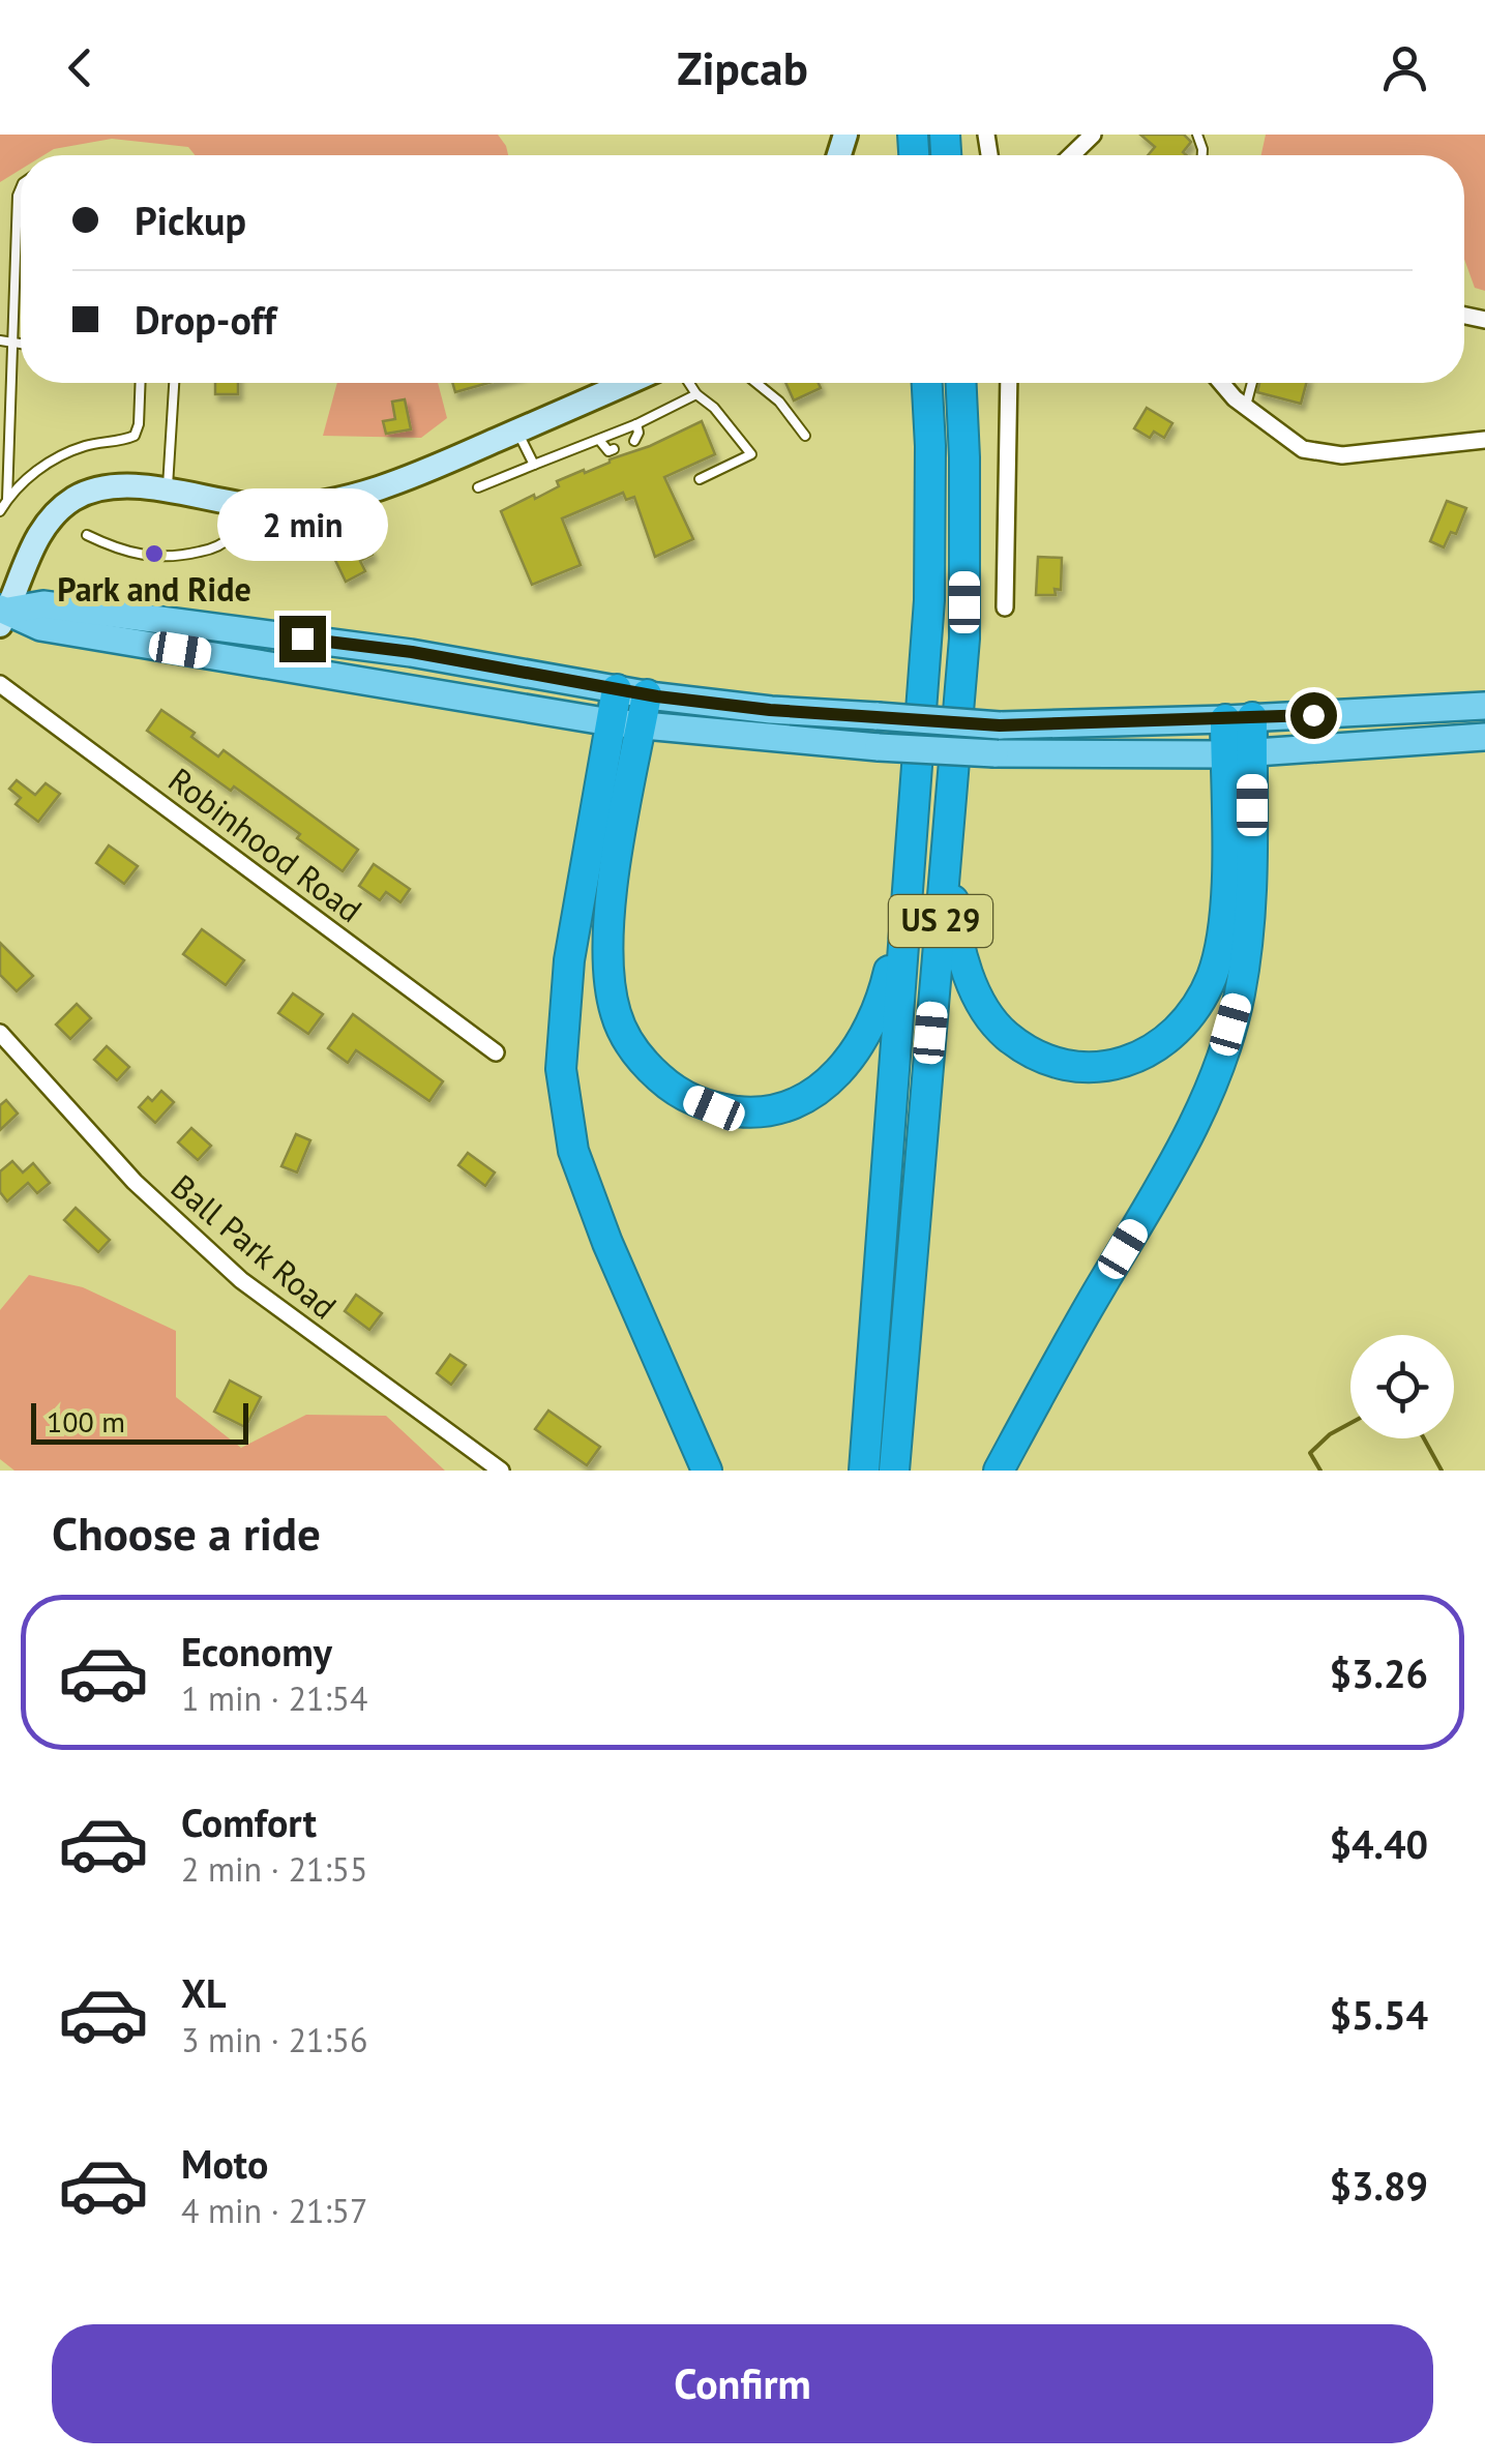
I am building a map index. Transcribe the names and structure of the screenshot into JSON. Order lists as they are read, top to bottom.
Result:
{
  "streets": {
    "highway": ["US 29"],
    "street": ["Robinhood Road", "Ball Park Road"]
  },
  "places": ["Park and Ride"],
  "scale_bar": "100 m",
  "page": {
    "header": "Zipcab",
    "banner": ["Pickup", "Drop-off"],
    "bubble": "2 min",
    "scale": "100 m",
    "heading": "Choose a ride",
    "list": [
      {
        "name": "Economy",
        "note": "1 min · 21:54",
        "value": "$3.26"
      },
      {
        "name": "Comfort",
        "note": "2 min · 21:55",
        "value": "$4.40"
      },
      {
        "name": "XL",
        "note": "3 min · 21:56",
        "value": "$5.54"
      },
      {
        "name": "Moto",
        "note": "4 min · 21:57",
        "value": "$3.89"
      }
    ],
    "buttons": "Confirm"
  }
}
